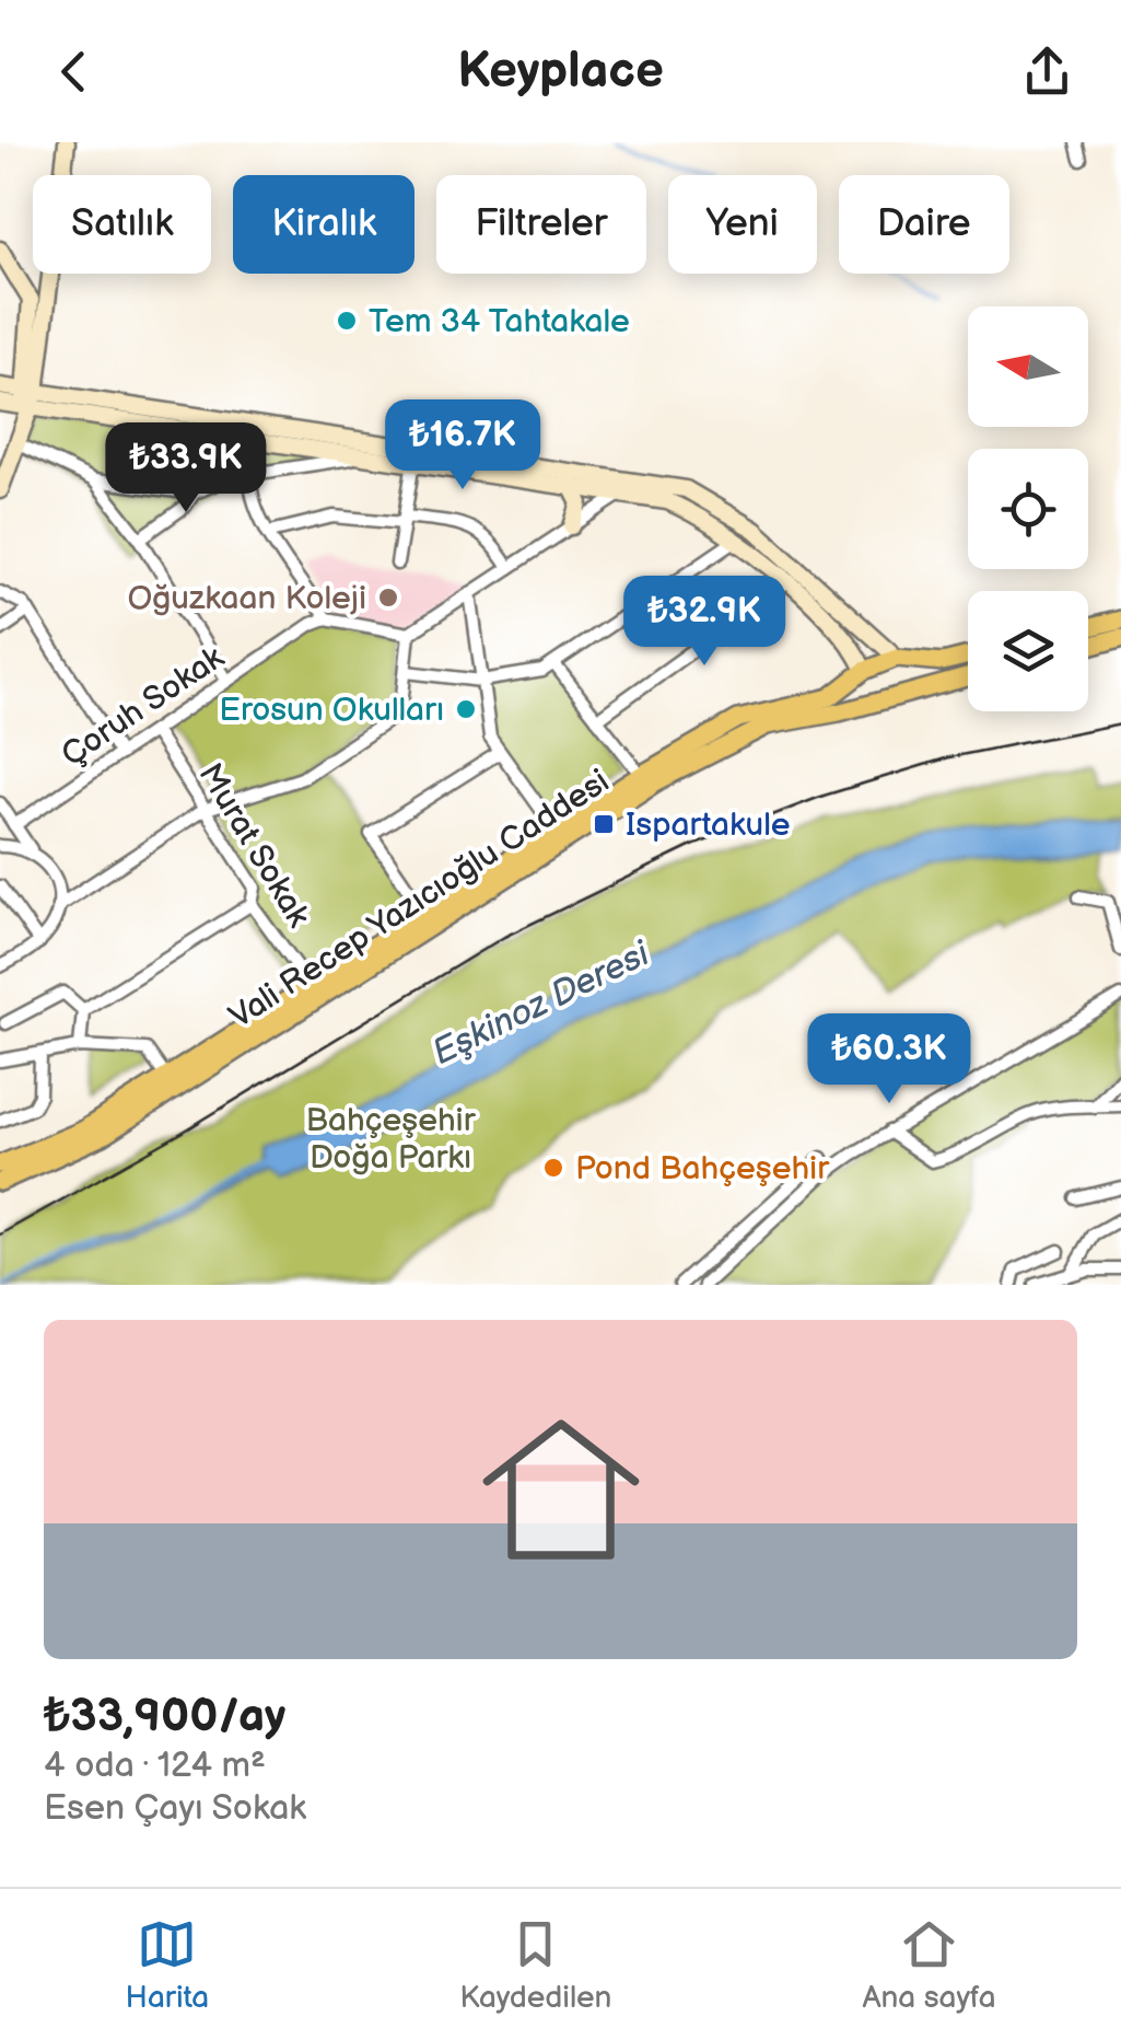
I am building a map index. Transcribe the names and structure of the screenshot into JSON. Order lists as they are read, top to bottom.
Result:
{
  "streets": {
    "main road": ["Vali Recep Yazıcıoğlu Caddesi"],
    "street": ["Çoruh Sokak", "Murat Sokak"]
  },
  "crossings": [
    ["Çoruh Sokak", "Murat Sokak"],
    ["Murat Sokak", "Vali Recep Yazıcıoğlu Caddesi"]
  ],
  "water": ["Eşkinoz Deresi"],
  "parks": ["Bahçeşehir Doğa Parkı"],
  "places": {
    "other": [
      "Tem 34 Tahtakale",
      "Oğuzkaan Koleji",
      "Erosun Okulları",
      "Pond Bahçeşehir"
    ],
    "transit": ["Ispartakule"]
  },
  "north": "left",
  "page": {
    "header": "Keyplace",
    "chip": [
      "Satılık",
      "Kiralık",
      "Filtreler",
      "Yeni",
      "Daire"
    ],
    "price": [
      "₺16.7K",
      "₺33.9K",
      "₺32.9K",
      "₺60.3K"
    ],
    "list": [
      {
        "name": "₺33,900/ay",
        "note": "4 oda · 124 m² · Esen Çayı Sokak"
      }
    ],
    "tabs": ["Harita", "Kaydedilen", "Ana sayfa"]
  }
}
